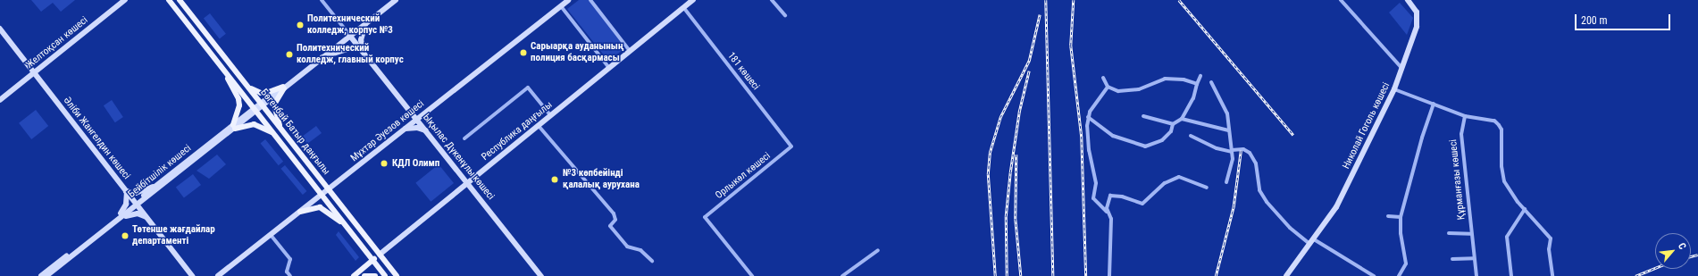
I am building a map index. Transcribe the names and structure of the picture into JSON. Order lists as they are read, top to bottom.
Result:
{
  "streets": {
    "main road": [
      "Желтоқсан көшесі",
      "Николай Гоголь көшесі",
      "Мұхтар Әуезов көшесі",
      "Республика даңғылы",
      "Бөгенбай Батыр даңғылы",
      "Әліби Жангелдин көшесі",
      "Ықылас Дүкенұлы көшесі",
      "Бейбітшілік көшесі"
    ],
    "street": ["181 көшесі", "Орлыкөл көшесі", "Құрманғазы көшесі"]
  },
  "crossings": [
    ["Желтоқсан көшесі", "Әліби Жангелдин көшесі"],
    ["181 көшесі", "Республика даңғылы"],
    ["181 көшесі", "Орлыкөл көшесі"],
    ["Мұхтар Әуезов көшесі", "Бөгенбай Батыр даңғылы"],
    ["Мұхтар Әуезов көшесі", "Ықылас Дүкенұлы көшесі"],
    ["Республика даңғылы", "Бөгенбай Батыр даңғылы"],
    ["Республика даңғылы", "Ықылас Дүкенұлы көшесі"],
    ["Бөгенбай Батыр даңғылы", "Бейбітшілік көшесі"],
    ["Әліби Жангелдин көшесі", "Бейбітшілік көшесі"],
    ["Ықылас Дүкенұлы көшесі", "Бейбітшілік көшесі"]
  ],
  "places": [
    "Политехнический колледж, корпус №3",
    "Сарыарқа ауданының полиция басқармасы",
    "Политехнический колледж, главный корпус",
    "КДЛ Олимп",
    "№3 көпбейінді қалалық аурухана",
    "Төтенше жағдайлар департаменті"
  ],
  "scale_bar": "200 m",
  "north": "top right"
}
